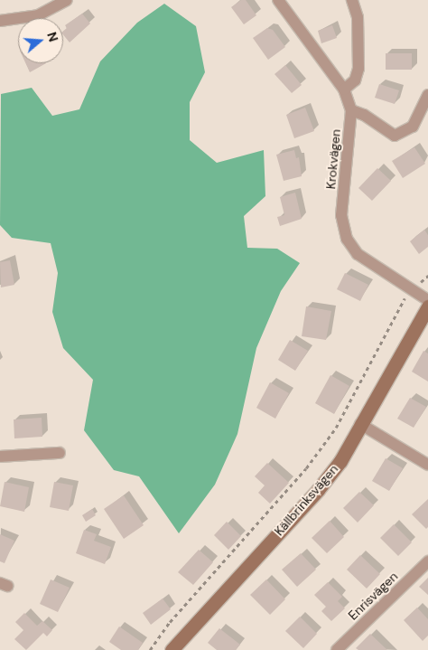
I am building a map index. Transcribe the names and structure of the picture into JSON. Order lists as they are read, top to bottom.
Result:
{
  "streets": {
    "street": ["Krokvägen", "Källbrinksvägen", "Enrisvägen"]
  },
  "north": "right"
}
